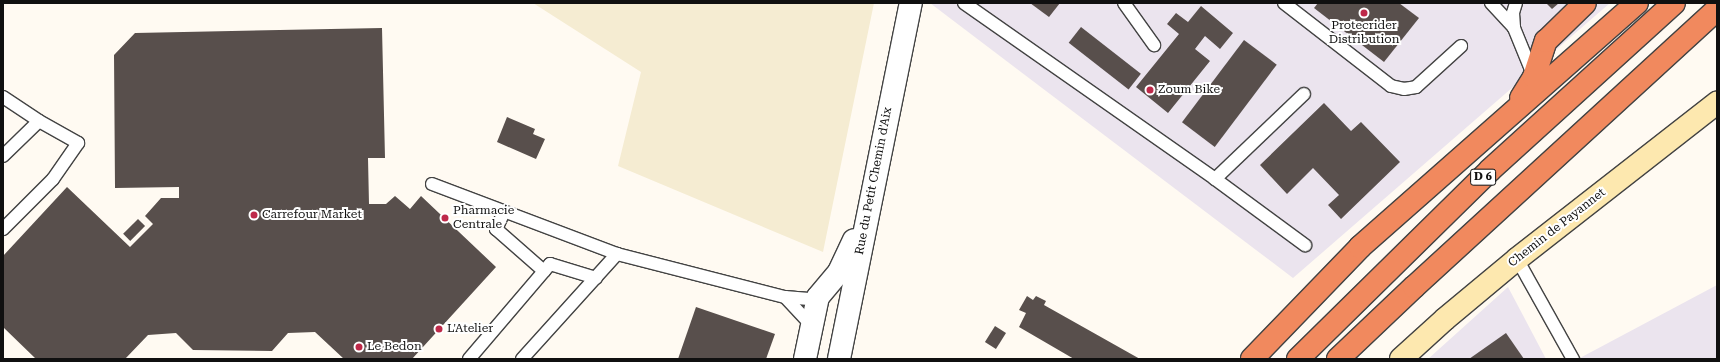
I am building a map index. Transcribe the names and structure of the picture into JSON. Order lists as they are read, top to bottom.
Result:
{
  "streets": {
    "highway": ["D 6"],
    "street": ["Rue du Petit Chemin d'Aix", "Chemin de Payannet"]
  },
  "places": [
    "Protecrider Distribution",
    "Zoum Bike",
    "Carrefour Market",
    "Pharmacie Centrale",
    "L'Atelier",
    "Le Bedon"
  ]
}
